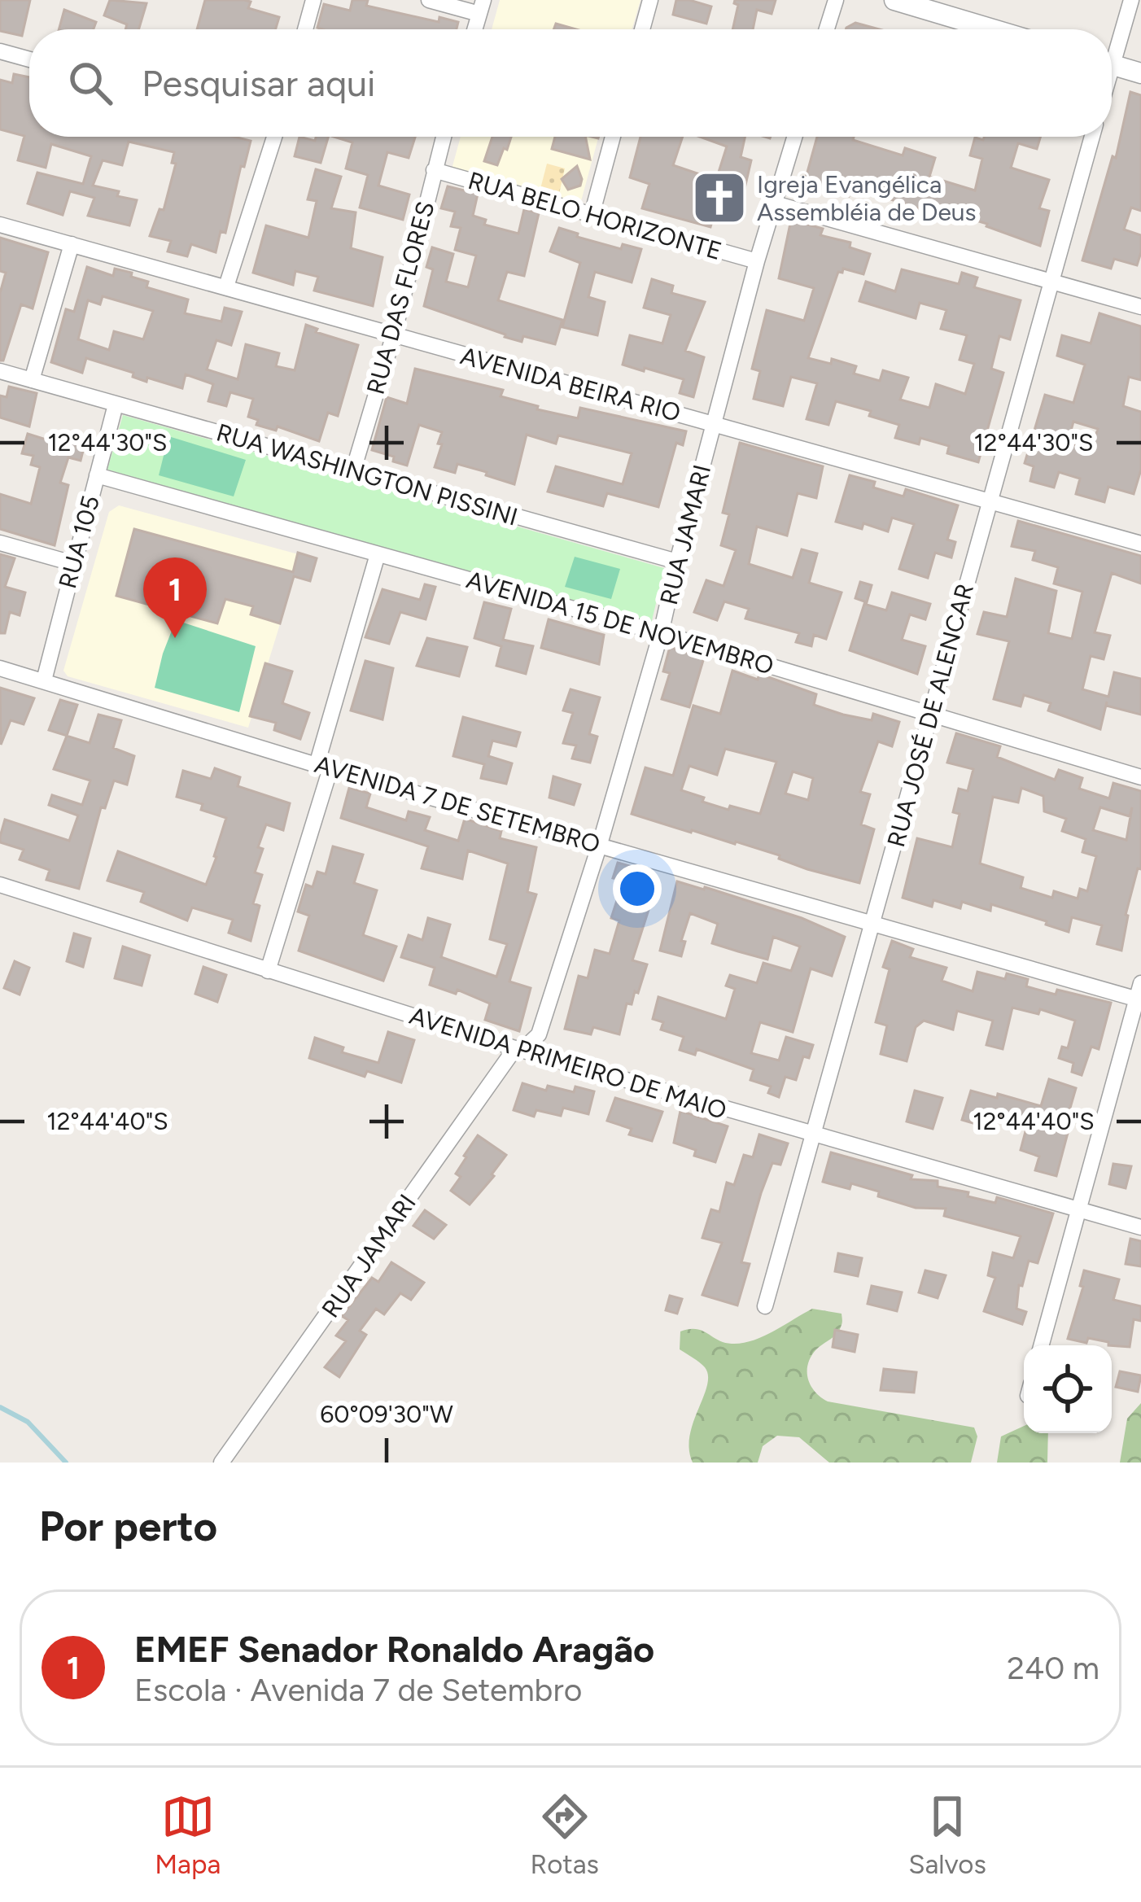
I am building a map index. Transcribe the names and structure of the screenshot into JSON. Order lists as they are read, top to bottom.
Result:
{
  "streets": {
    "street": [
      "RUA BELO HORIZONTE",
      "RUA DAS FLORES",
      "AVENIDA BEIRA RIO",
      "RUA WASHINGTON PISSINI",
      "RUA JAMARI",
      "RUA 105",
      "AVENIDA 15 DE NOVEMBRO",
      "RUA JOSÉ DE ALENCAR",
      "AVENIDA 7 DE SETEMBRO",
      "AVENIDA PRIMEIRO DE MAIO"
    ]
  },
  "crossings": [
    ["RUA BELO HORIZONTE", "RUA DAS FLORES"],
    ["RUA BELO HORIZONTE", "RUA JAMARI"],
    ["RUA DAS FLORES", "AVENIDA BEIRA RIO"],
    ["RUA DAS FLORES", "RUA WASHINGTON PISSINI"],
    ["AVENIDA BEIRA RIO", "RUA JAMARI"],
    ["AVENIDA BEIRA RIO", "RUA JOSÉ DE ALENCAR"],
    ["RUA WASHINGTON PISSINI", "RUA JAMARI"],
    ["RUA WASHINGTON PISSINI", "RUA 105"],
    ["RUA JAMARI", "AVENIDA 15 DE NOVEMBRO"],
    ["RUA JAMARI", "AVENIDA 7 DE SETEMBRO"],
    ["RUA JAMARI", "AVENIDA PRIMEIRO DE MAIO"],
    ["RUA 105", "AVENIDA 15 DE NOVEMBRO"],
    ["RUA 105", "AVENIDA 7 DE SETEMBRO"],
    ["AVENIDA 15 DE NOVEMBRO", "RUA JOSÉ DE ALENCAR"],
    ["RUA JOSÉ DE ALENCAR", "AVENIDA 7 DE SETEMBRO"],
    ["RUA JOSÉ DE ALENCAR", "AVENIDA PRIMEIRO DE MAIO"]
  ],
  "places": {
    "church": ["Igreja Evangélica Assembléia de Deus"]
  },
  "page": {
    "search": "Pesquisar aqui",
    "pins": "1",
    "heading": "Por perto",
    "list": [
      {
        "mark": "1",
        "name": "EMEF Senador Ronaldo Aragão",
        "note": "Escola · Avenida 7 de Setembro",
        "value": "240 m"
      }
    ],
    "nav": ["Mapa", "Rotas", "Salvos"]
  },
  "coordinates": ["12°44'30\"S", "12°44'40\"S", "60°09'30\"W"]
}
